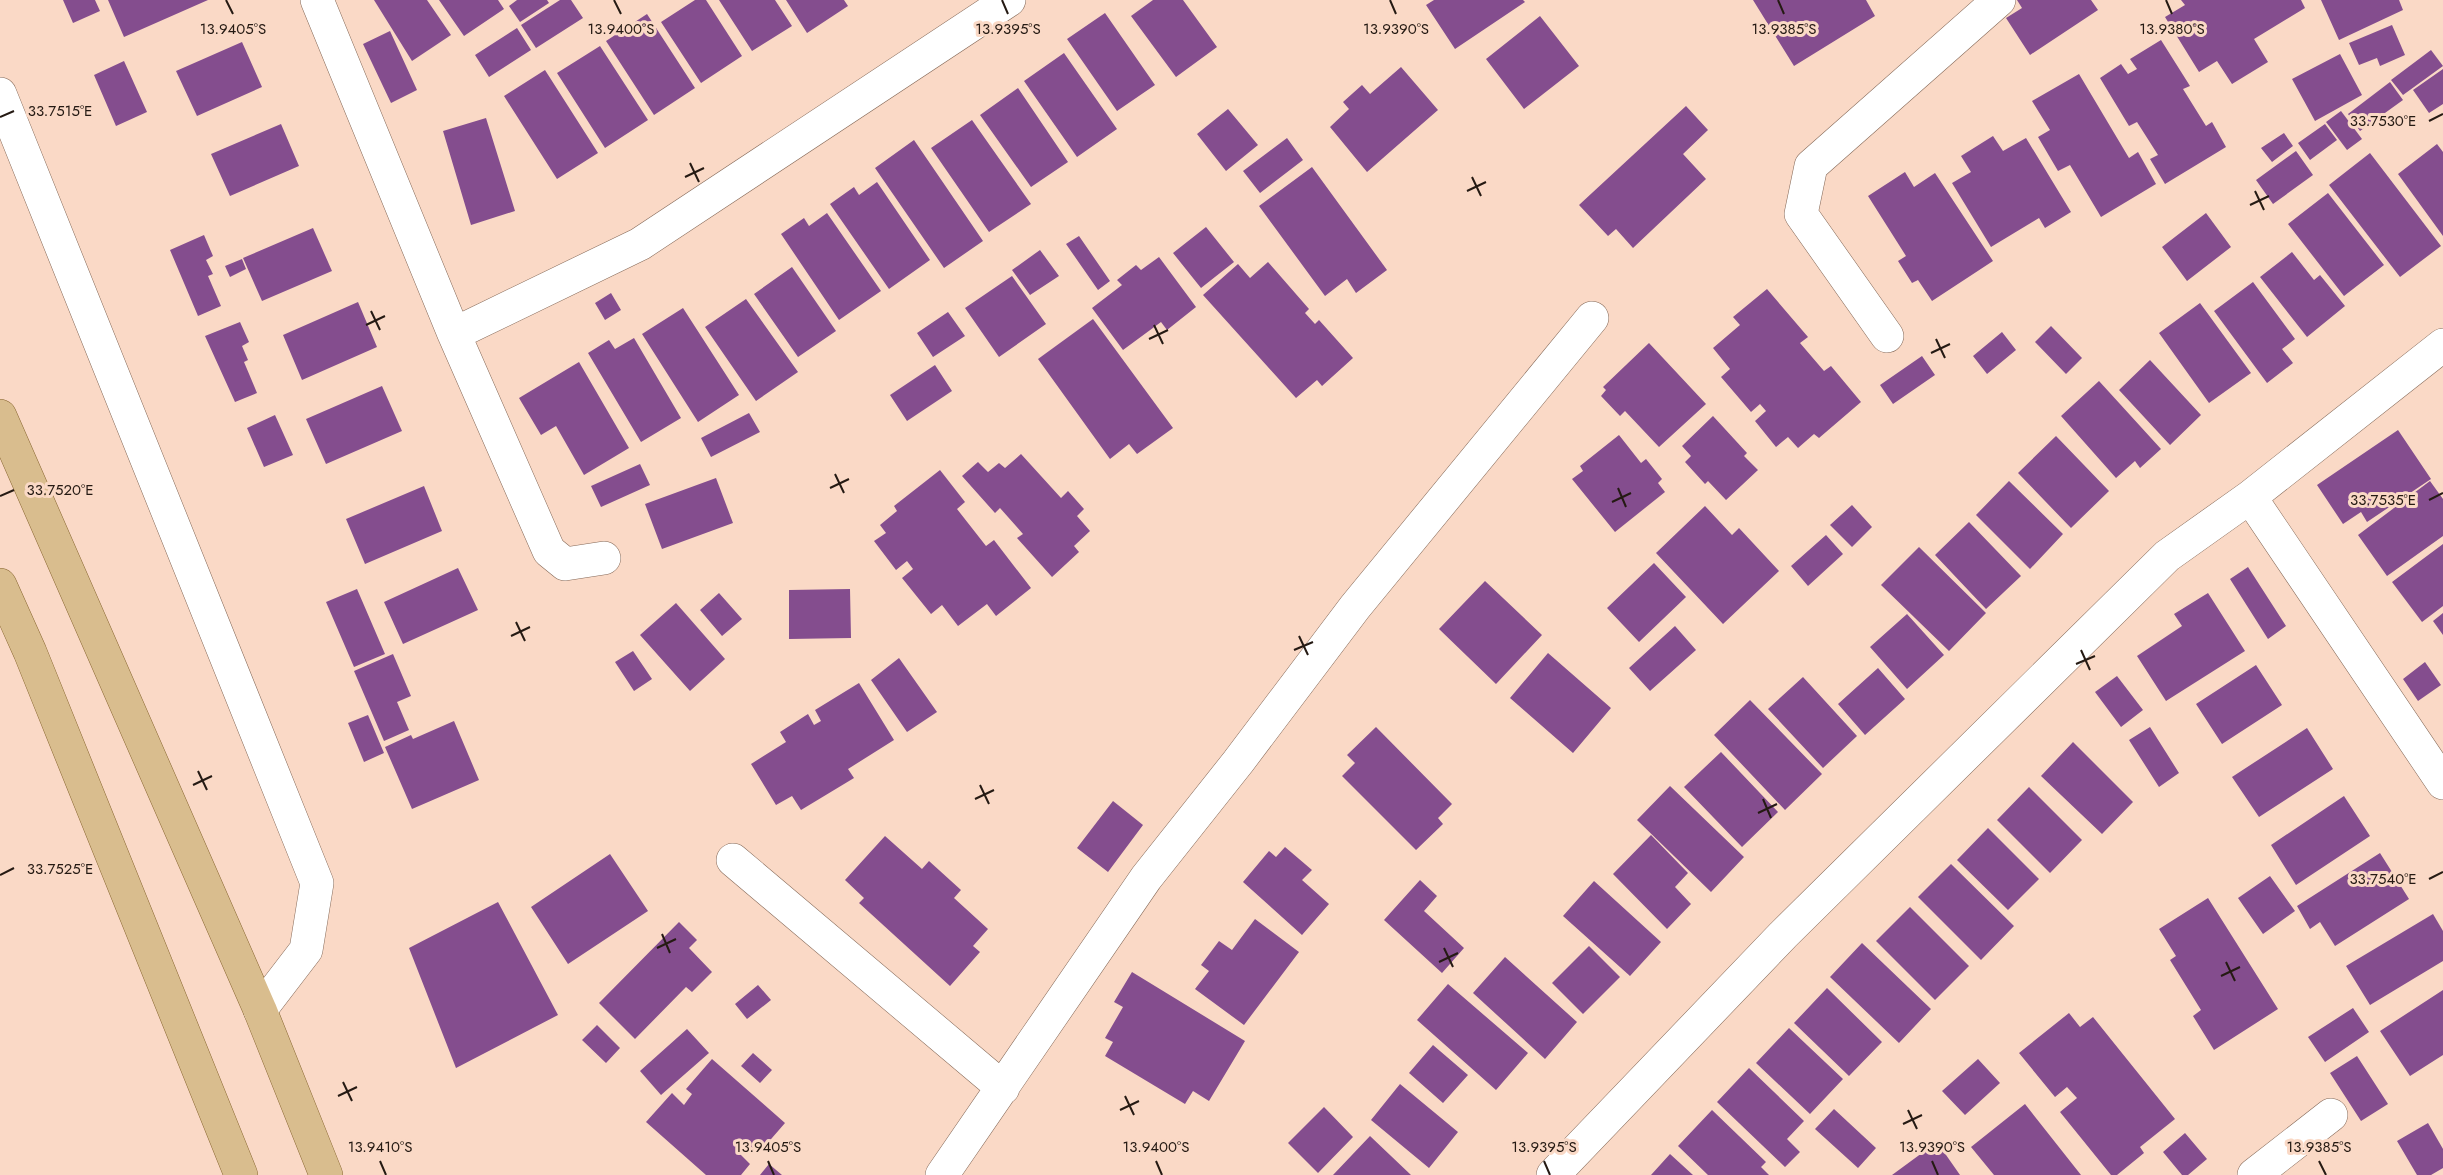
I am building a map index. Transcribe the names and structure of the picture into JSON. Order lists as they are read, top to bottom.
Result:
{
  "coordinates": [
    "13.9405°S",
    "13.9400°S",
    "13.9395°S",
    "13.9390°S",
    "13.9385°S",
    "13.9380°S",
    "33.7515°E",
    "33.7530°E",
    "33.7520°E",
    "33.7535°E",
    "33.7525°E",
    "33.7540°E",
    "13.9410°S"
  ]
}
